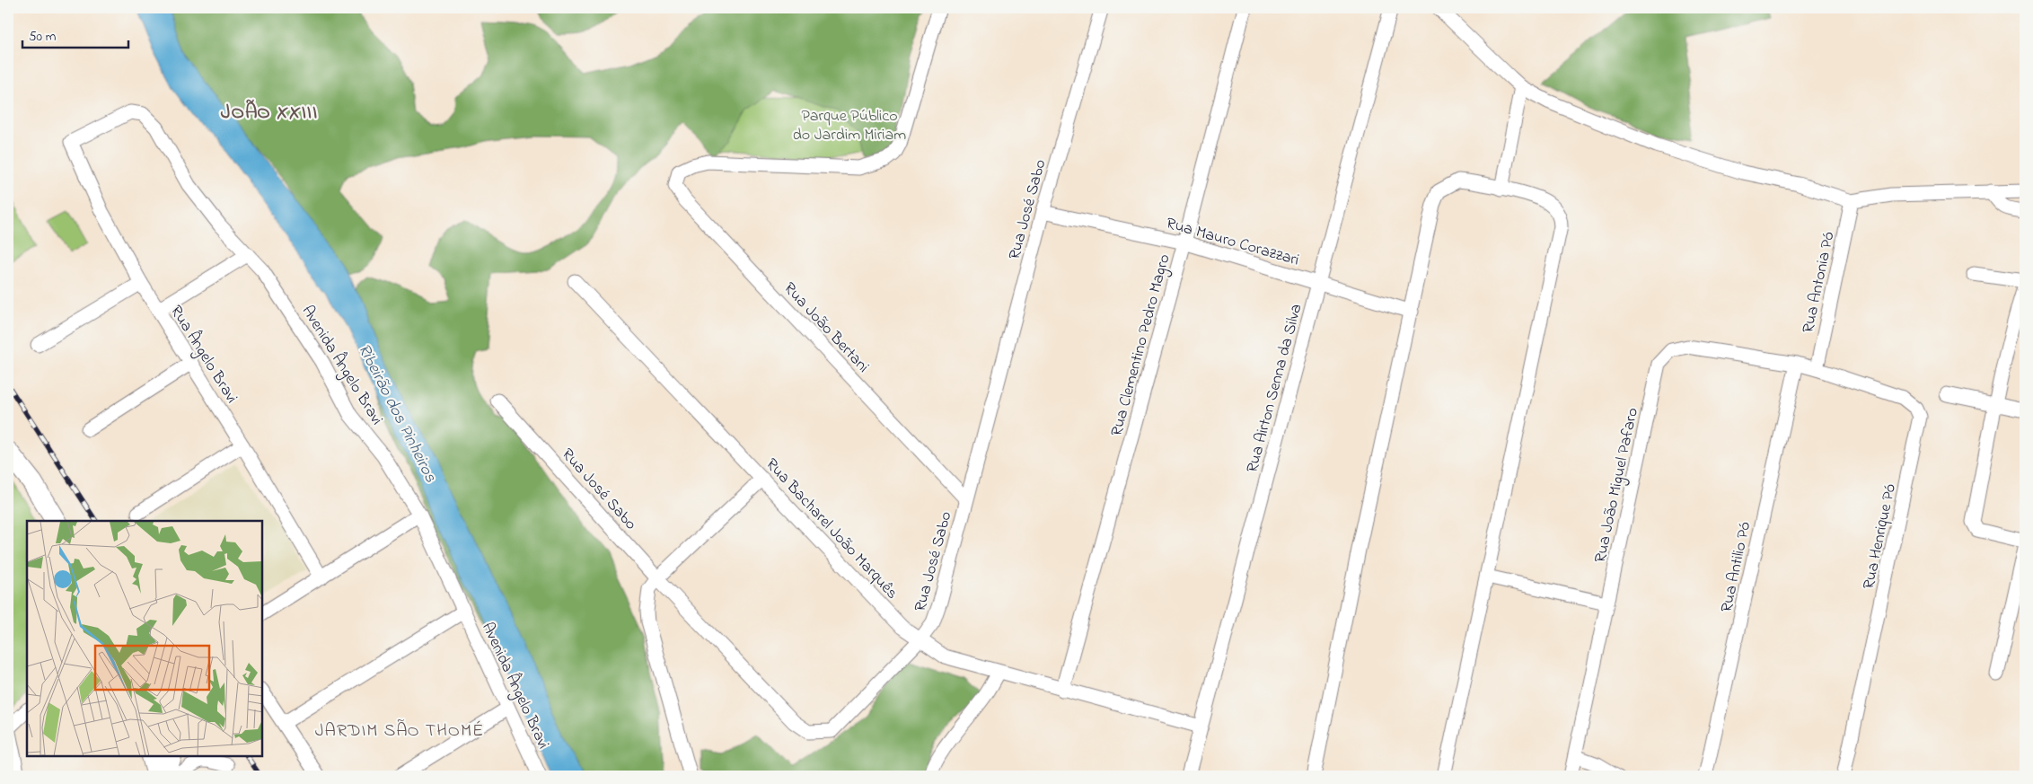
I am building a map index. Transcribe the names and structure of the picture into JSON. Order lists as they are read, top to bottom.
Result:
{
  "streets": {
    "street": [
      "Rua José Sabo",
      "Rua Mauro Corazzari",
      "Rua Antonia Pó",
      "Rua João Bertani",
      "Rua Clementino Pedro Magro",
      "Rua Ângelo Bravi",
      "Avenida Ângelo Bravi",
      "Rua Airton Senna da Silva",
      "Rua João Miguel Pafaro",
      "Rua Bacharel João Marquês",
      "Rua Henrique Pó",
      "Rua Antilio Pó"
    ]
  },
  "crossings": [
    ["Rua José Sabo", "Rua Mauro Corazzari"],
    ["Rua José Sabo", "Rua João Bertani"],
    ["Rua José Sabo", "Rua Bacharel João Marquês"],
    ["Rua Mauro Corazzari", "Rua Clementino Pedro Magro"],
    ["Rua Mauro Corazzari", "Rua Airton Senna da Silva"],
    ["Rua Antonia Pó", "Rua João Miguel Pafaro"],
    ["Rua Antonia Pó", "Rua Henrique Pó"],
    ["Rua Clementino Pedro Magro", "Rua Bacharel João Marquês"],
    ["Rua Ângelo Bravi", "Avenida Ângelo Bravi"],
    ["Rua Airton Senna da Silva", "Rua Bacharel João Marquês"],
    ["Rua João Miguel Pafaro", "Rua Henrique Pó"],
    ["Rua João Miguel Pafaro", "Rua Antilio Pó"]
  ],
  "districts": ["JOÃO XXIII", "JARDIM SÃO THOMÉ"],
  "water": ["Ribeirão dos Pinheiros"],
  "parks": ["Parque Público do Jardim Miriam"],
  "scale_bar": "50 m"
}
